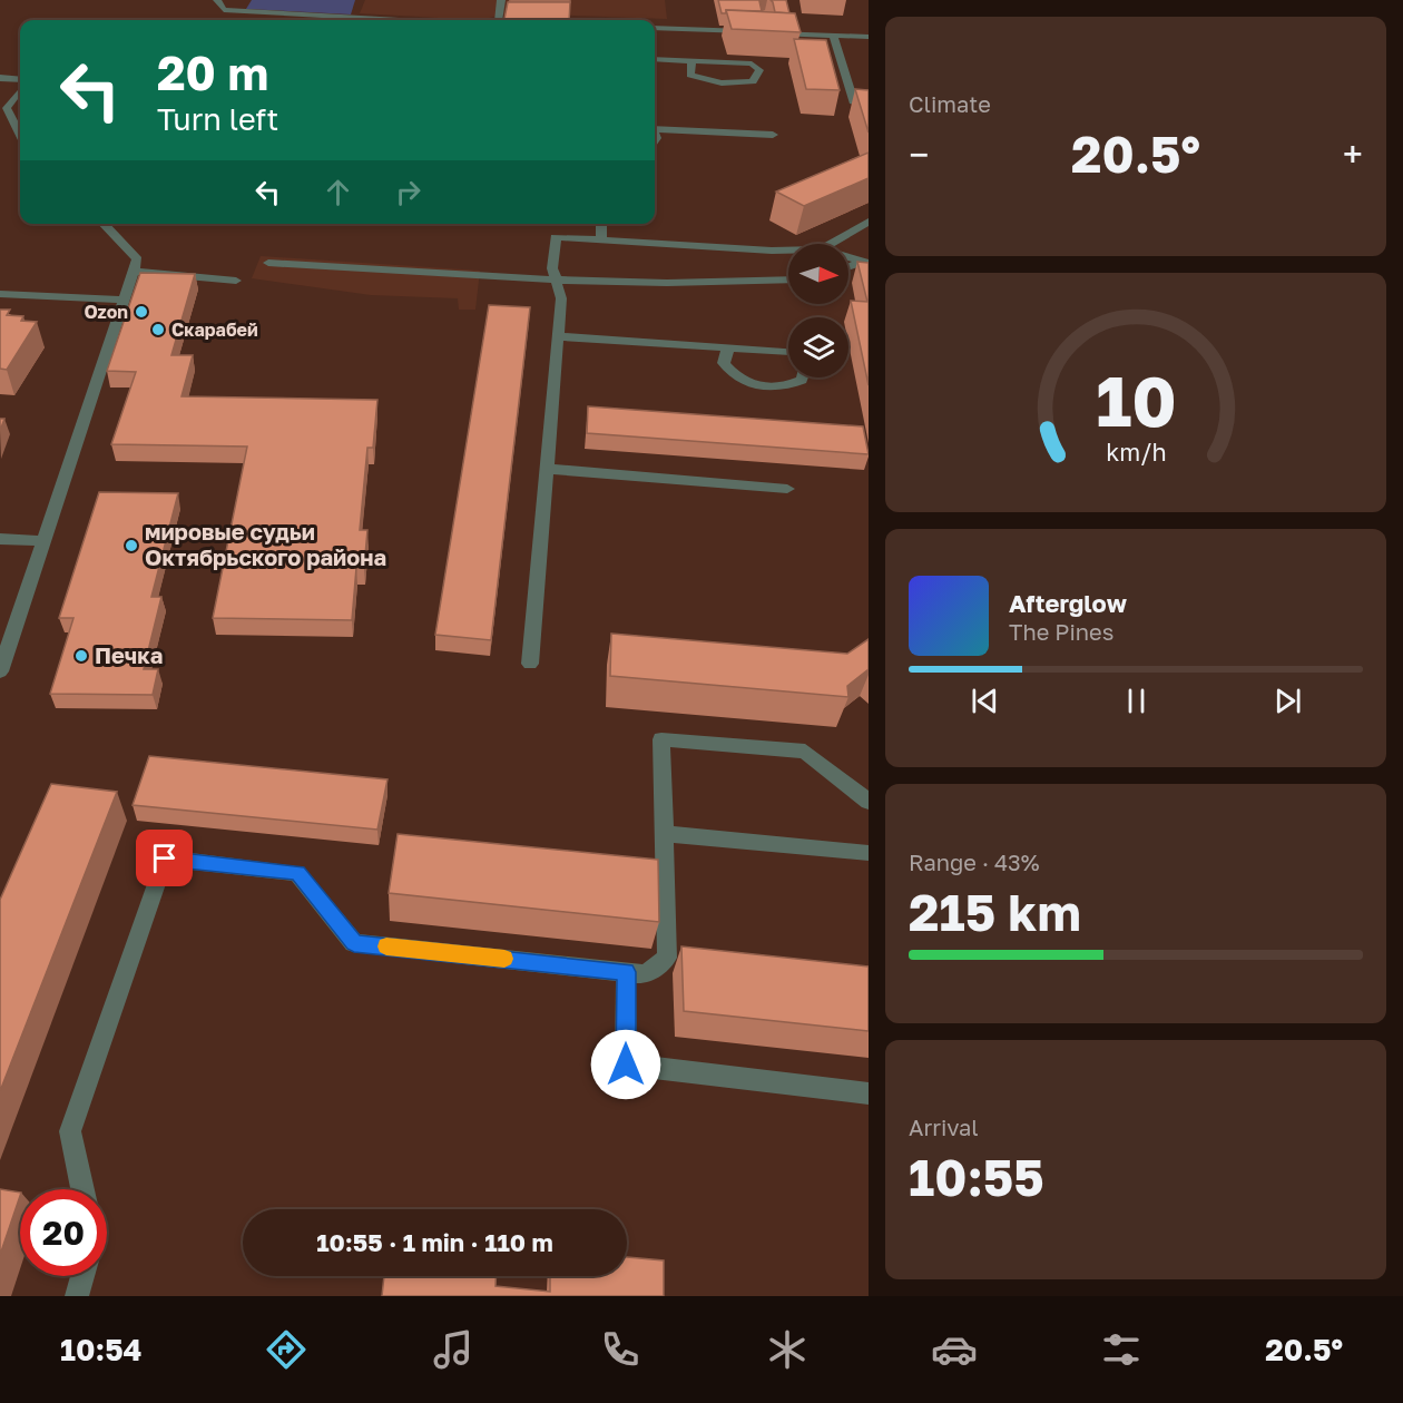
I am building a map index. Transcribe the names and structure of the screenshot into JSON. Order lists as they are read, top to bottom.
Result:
{
  "places": [
    "Ozon",
    "Скарабей",
    "мировые судьи Октябрьского района",
    "Печка"
  ],
  "north": "right",
  "page": {
    "tile": [
      "Climate",
      ["Range · 43%", "215 km"],
      ["Arrival", "10:55"]
    ],
    "turn": ["20 m", "Turn left"],
    "heat": ["−", "20.5°", "+"],
    "song": ["Afterglow", "The Pines"],
    "limit": "20",
    "trip": "10:55 · 1 min · 110 m",
    "tabs": ["10:54", "20.5°"],
    "gauge": ["10", "km/h"]
  }
}
